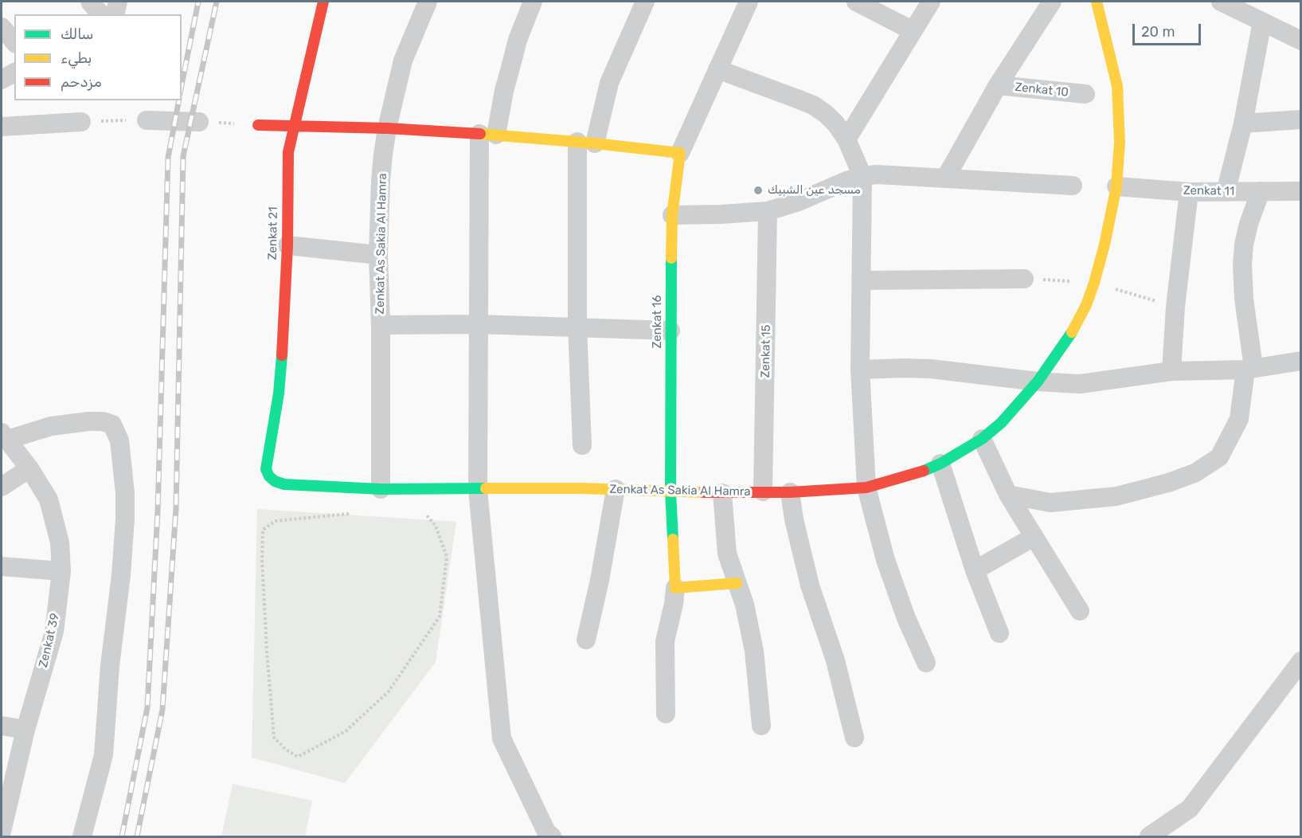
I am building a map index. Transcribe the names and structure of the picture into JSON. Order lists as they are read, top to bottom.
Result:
{
  "streets": {
    "street": [
      "Zenkat 10",
      "Zenkat 11",
      "Zenkat 21",
      "Zenkat As Sakia Al Hamra",
      "Zenkat 16",
      "Zenkat 15",
      "Zenkat 39"
    ]
  },
  "crossings": [
    ["Zenkat 11", "Zenkat As Sakia Al Hamra"],
    ["Zenkat 21", "Zenkat As Sakia Al Hamra"],
    ["Zenkat As Sakia Al Hamra", "Zenkat 16"],
    ["Zenkat As Sakia Al Hamra", "Zenkat 15"]
  ],
  "places": ["مسجد عين الشبيك"],
  "legend": ["سالك", "بطيء", "مزدحم"],
  "scale_bar": "20 m"
}
